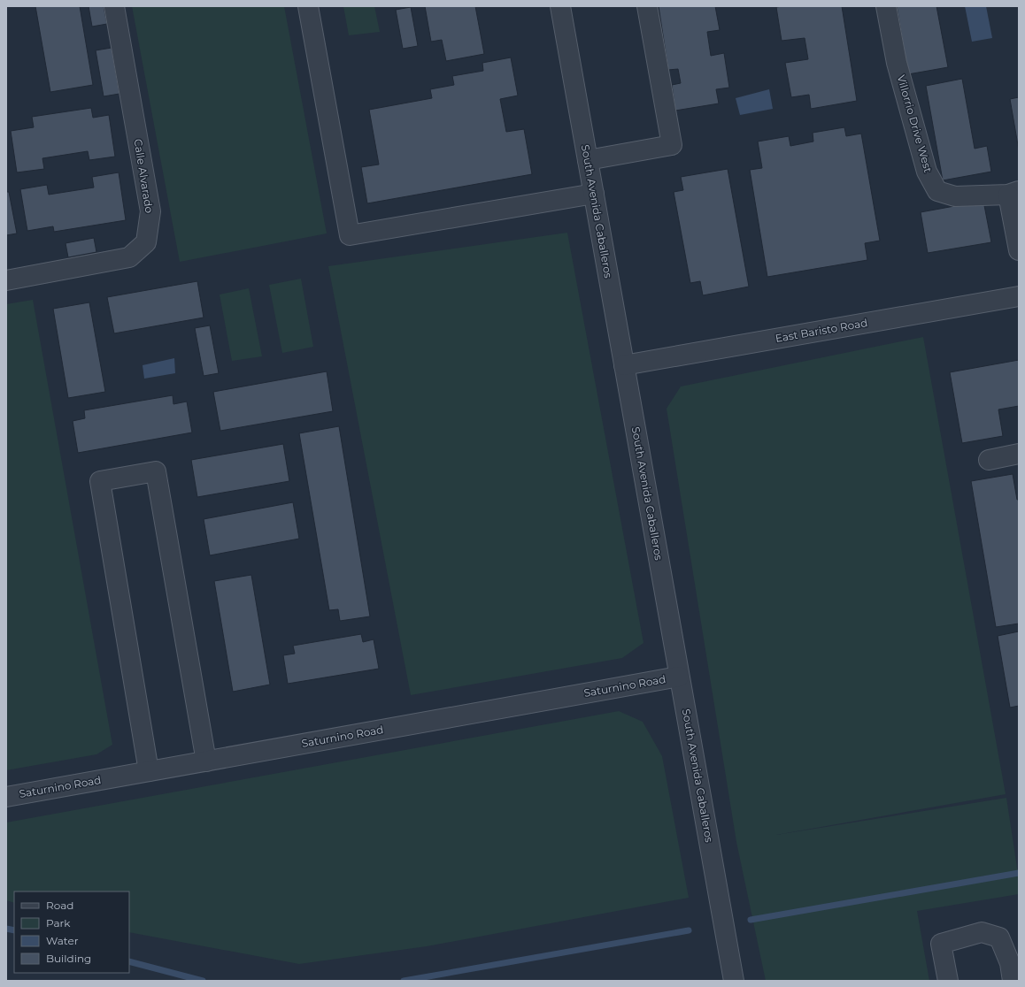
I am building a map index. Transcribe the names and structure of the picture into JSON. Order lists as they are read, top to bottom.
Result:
{
  "streets": {
    "street": [
      "Villorrio Drive West",
      "Calle Alvarado",
      "South Avenida Caballeros",
      "East Baristo Road",
      "Saturnino Road"
    ]
  },
  "crossings": [
    ["South Avenida Caballeros", "East Baristo Road"],
    ["South Avenida Caballeros", "Saturnino Road"]
  ],
  "legend": [
    "Road",
    "Park",
    "Water",
    "Building"
  ]
}
